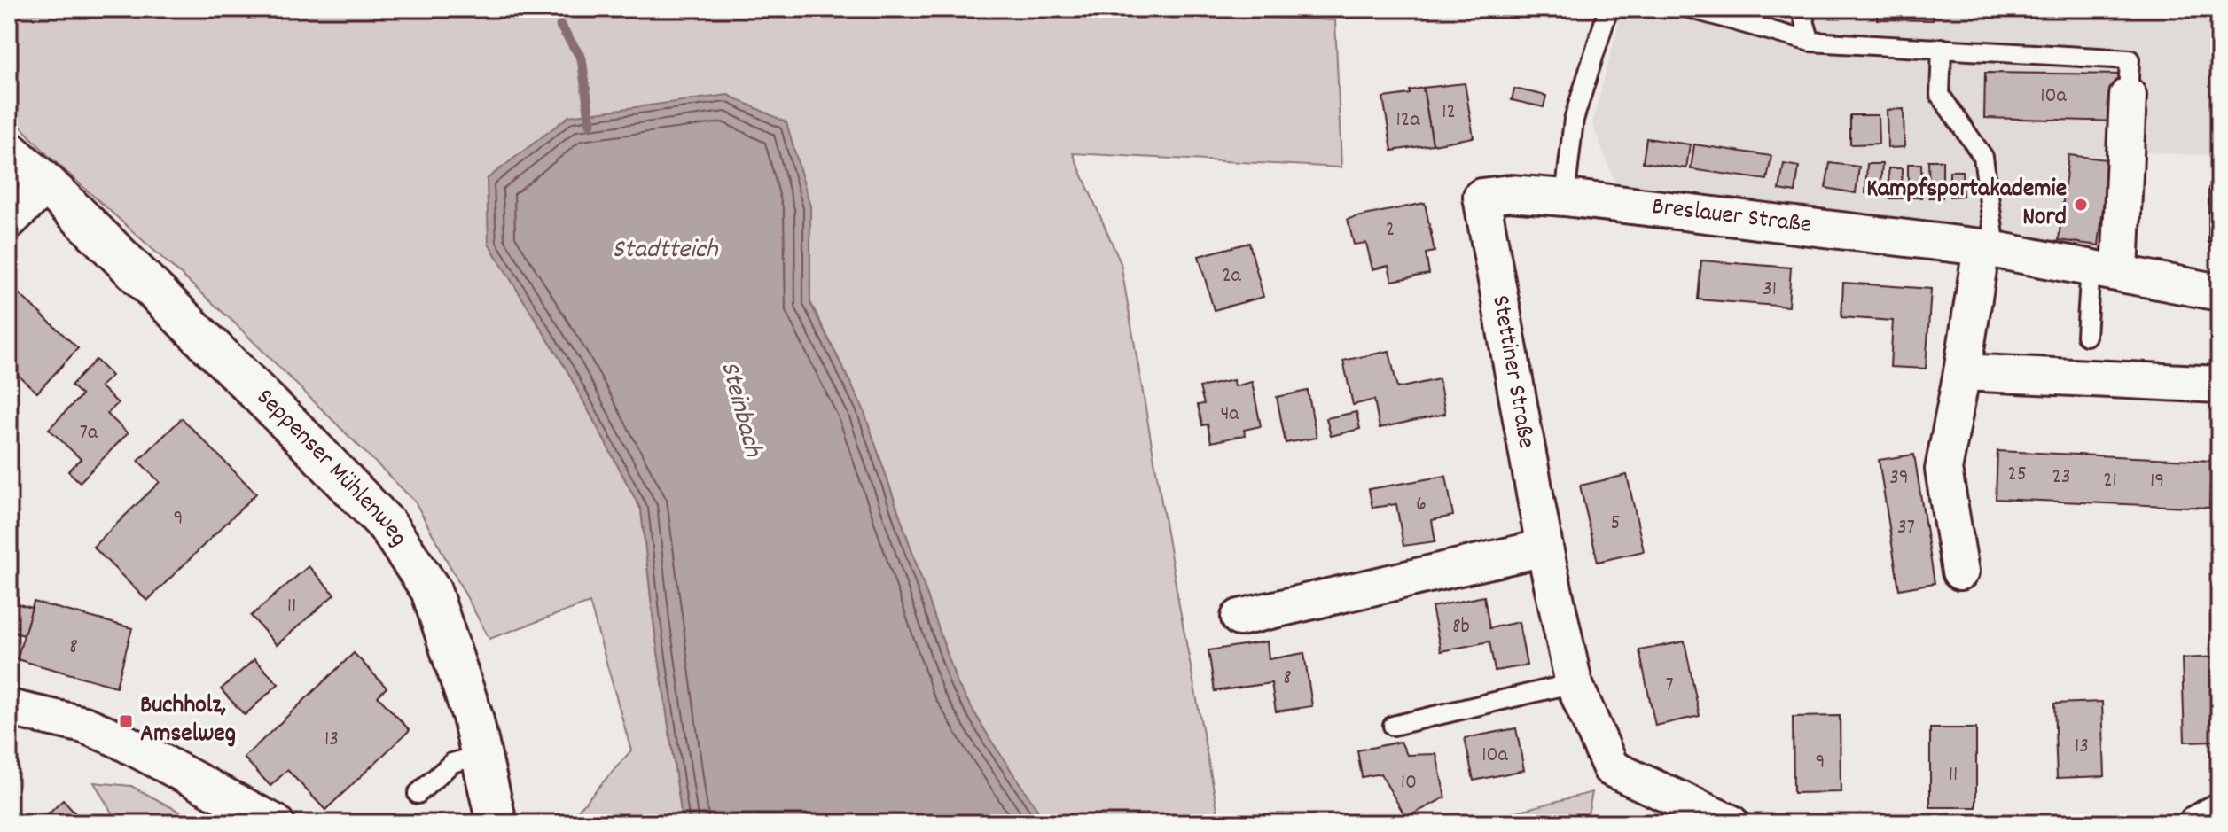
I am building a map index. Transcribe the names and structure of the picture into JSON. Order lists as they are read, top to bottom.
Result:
{
  "streets": {
    "street": ["Breslauer Straße", "Stettiner Straße", "Seppenser Mühlenweg"]
  },
  "crossings": [
    ["Breslauer Straße", "Stettiner Straße"]
  ],
  "water": ["Stadtteich", "Steinbach"],
  "places": {
    "other": ["Kampfsportakademie Nord"],
    "transit": ["Buchholz, Amselweg"]
  },
  "house_numbers": [
    "10a",
    "12",
    "12a",
    "2",
    "2a",
    "31",
    "4a",
    "7a",
    "25",
    "23",
    "39",
    "21",
    "19",
    "6",
    "9",
    "5",
    "37",
    "11",
    "8b",
    "8",
    "8",
    "7",
    "13",
    "13",
    "10a",
    "9",
    "11",
    "10"
  ]
}
